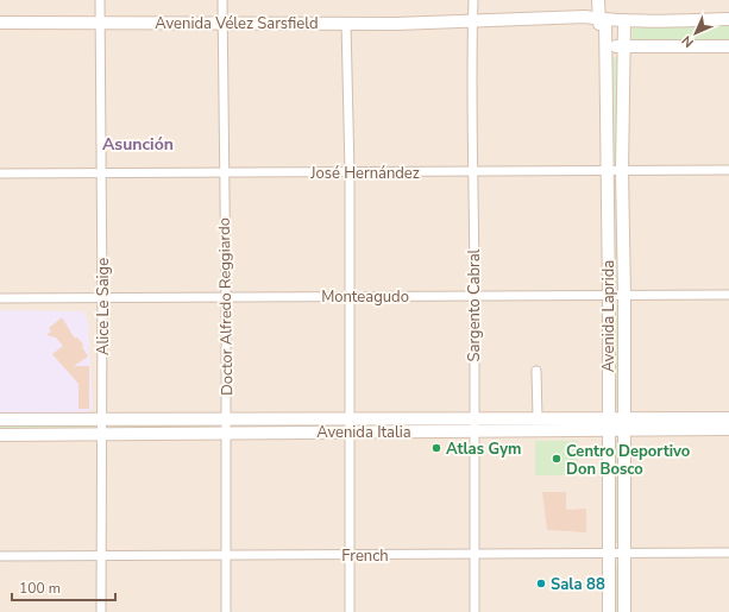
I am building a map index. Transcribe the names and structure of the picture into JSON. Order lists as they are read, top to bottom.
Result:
{
  "streets": {
    "main road": ["Avenida Vélez Sarsfield", "Avenida Laprida", "Avenida Italia"],
    "street": [
      "José Hernández",
      "Monteagudo",
      "Sargento Cabral",
      "Alice Le Saige",
      "Doctor Alfredo Reggiardo",
      "French"
    ]
  },
  "crossings": [
    ["Avenida Vélez Sarsfield", "Sargento Cabral"],
    ["Avenida Vélez Sarsfield", "Alice Le Saige"],
    ["Avenida Vélez Sarsfield", "Doctor Alfredo Reggiardo"],
    ["Avenida Vélez Sarsfield", "Avenida Laprida"],
    ["José Hernández", "Sargento Cabral"],
    ["José Hernández", "Alice Le Saige"],
    ["José Hernández", "Doctor Alfredo Reggiardo"],
    ["José Hernández", "Avenida Laprida"],
    ["Monteagudo", "Sargento Cabral"],
    ["Monteagudo", "Alice Le Saige"],
    ["Monteagudo", "Doctor Alfredo Reggiardo"],
    ["Monteagudo", "Avenida Laprida"],
    ["Sargento Cabral", "Avenida Italia"],
    ["Sargento Cabral", "French"],
    ["Alice Le Saige", "Avenida Italia"],
    ["Alice Le Saige", "French"],
    ["Doctor Alfredo Reggiardo", "Avenida Italia"],
    ["Doctor Alfredo Reggiardo", "French"],
    ["Avenida Laprida", "Avenida Italia"],
    ["Avenida Laprida", "French"]
  ],
  "districts": ["Asunción"],
  "places": ["Atlas Gym", "Centro Deportivo Don Bosco", "Sala 88"],
  "scale_bar": "100 m",
  "north": "bottom left"
}
